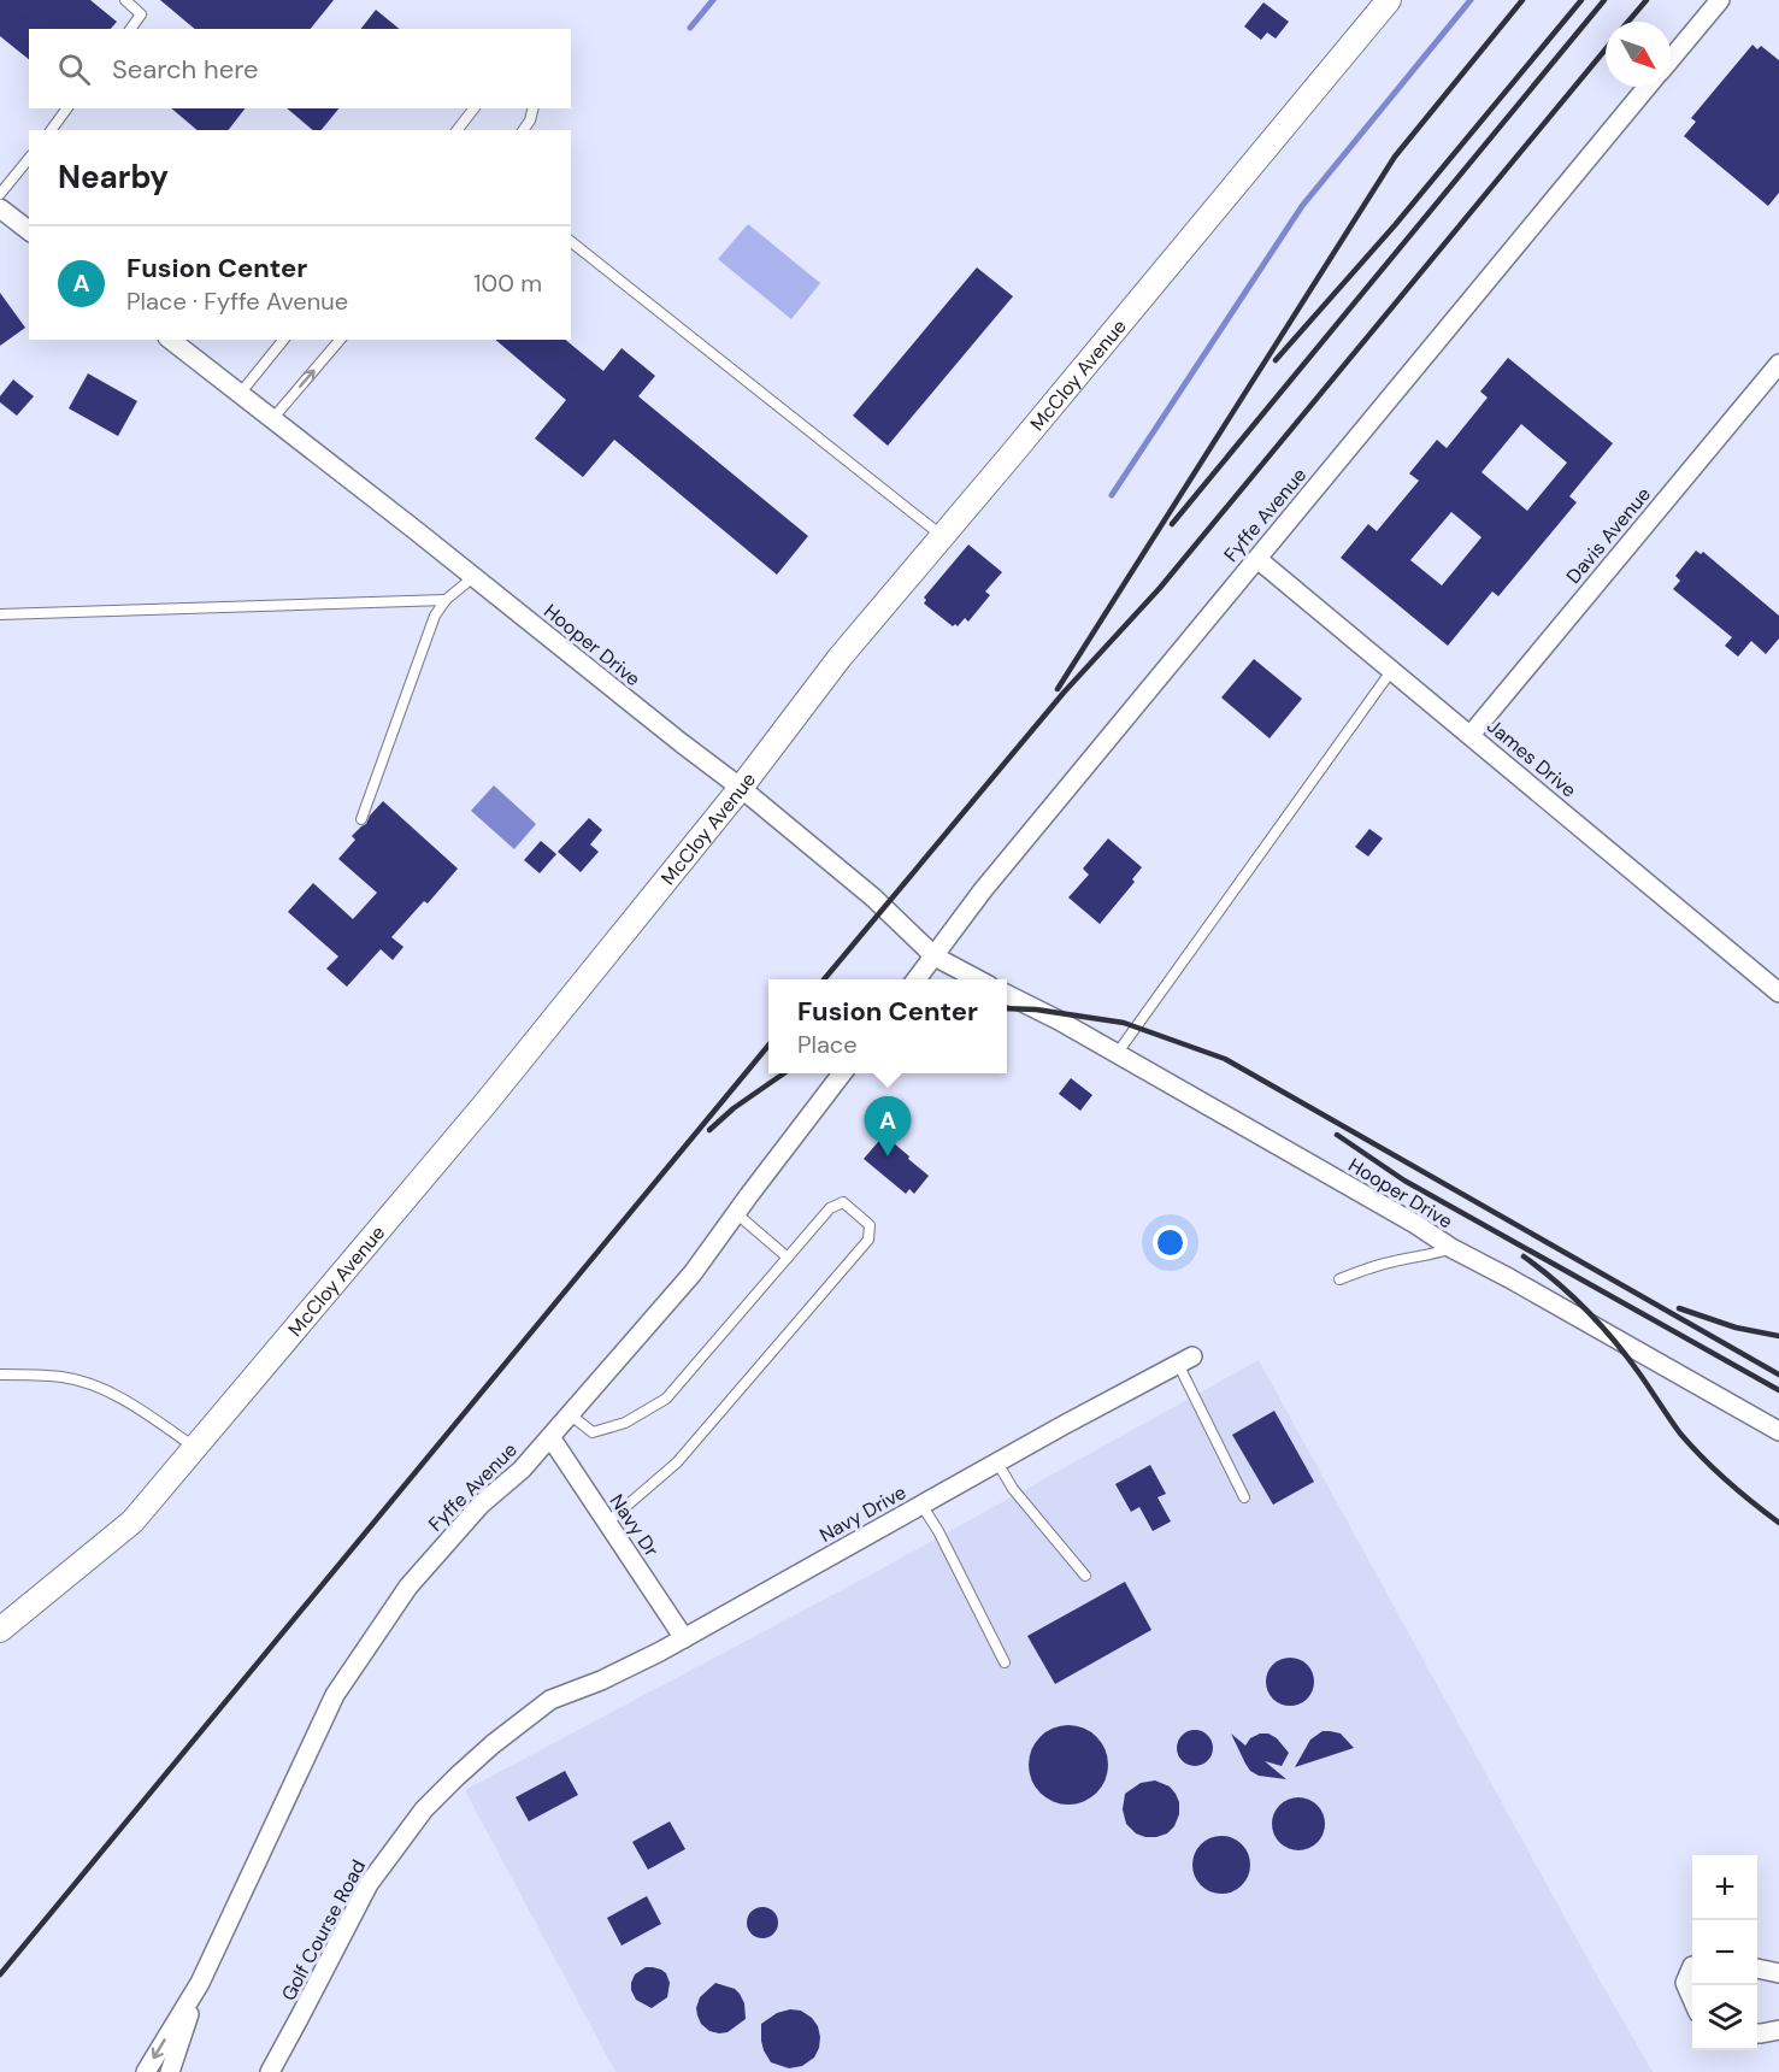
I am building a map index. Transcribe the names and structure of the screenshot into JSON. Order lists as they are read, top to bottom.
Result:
{
  "streets": {
    "street": [
      "McCloy Avenue",
      "Fyffe Avenue",
      "Davis Avenue",
      "Hooper Drive",
      "James Drive",
      "Navy Drive",
      "Navy Dr",
      "Golf Course Road"
    ]
  },
  "crossings": [
    ["McCloy Avenue", "Hooper Drive"],
    ["Fyffe Avenue", "Hooper Drive"],
    ["Fyffe Avenue", "James Drive"],
    ["Fyffe Avenue", "Navy Dr"],
    ["Davis Avenue", "James Drive"],
    ["Navy Drive", "Navy Dr"],
    ["Navy Drive", "Golf Course Road"]
  ],
  "north": "bottom right",
  "page": {
    "search": "Search here",
    "heading": "Nearby",
    "list": [
      {
        "mark": "A",
        "name": "Fusion Center",
        "note": "Place · Fyffe Avenue",
        "value": "100 m"
      }
    ],
    "popup": ["Fusion Center", "Place"],
    "pins": "A",
    "map_buttons": ["+", "−"]
  }
}
